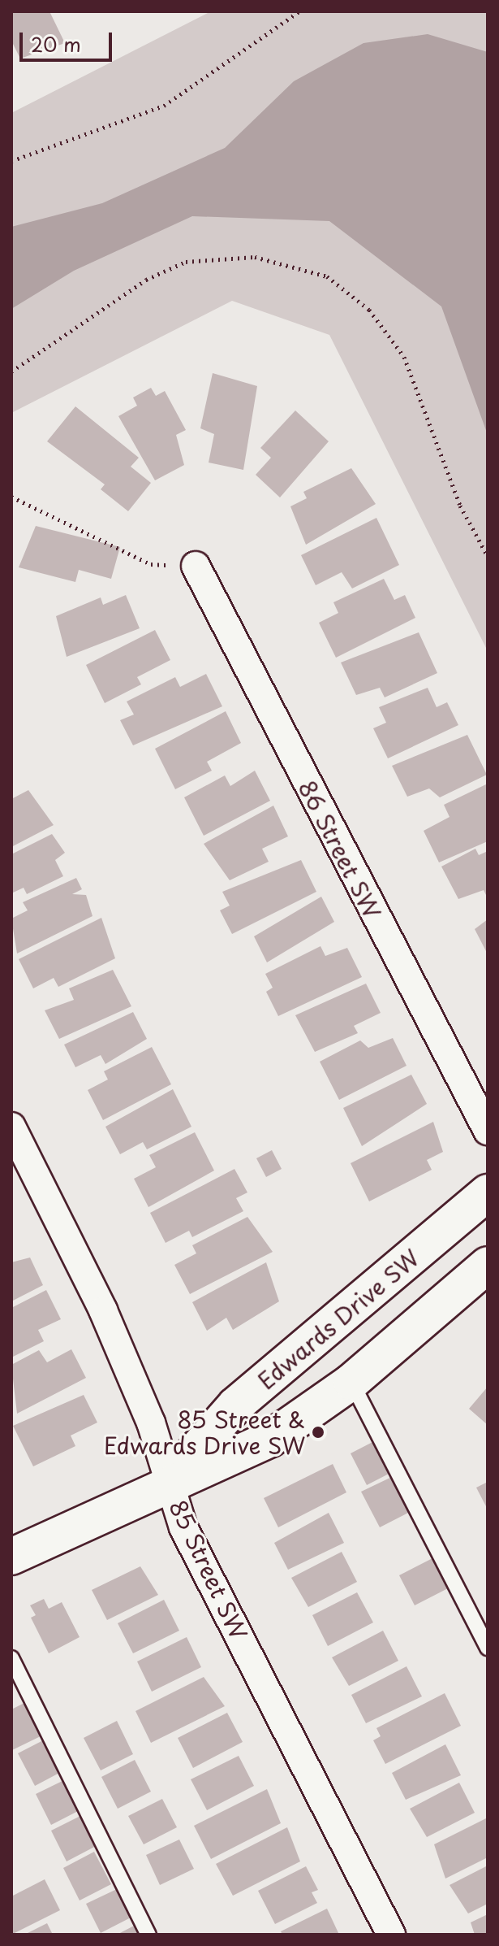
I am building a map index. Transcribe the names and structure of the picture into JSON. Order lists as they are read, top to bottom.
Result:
{
  "streets": {
    "street": ["86 Street SW", "Edwards Drive SW", "85 Street SW"]
  },
  "crossings": [
    ["Edwards Drive SW", "85 Street SW"]
  ],
  "places": ["85 Street & Edwards Drive SW"],
  "scale_bar": "20 m"
}
